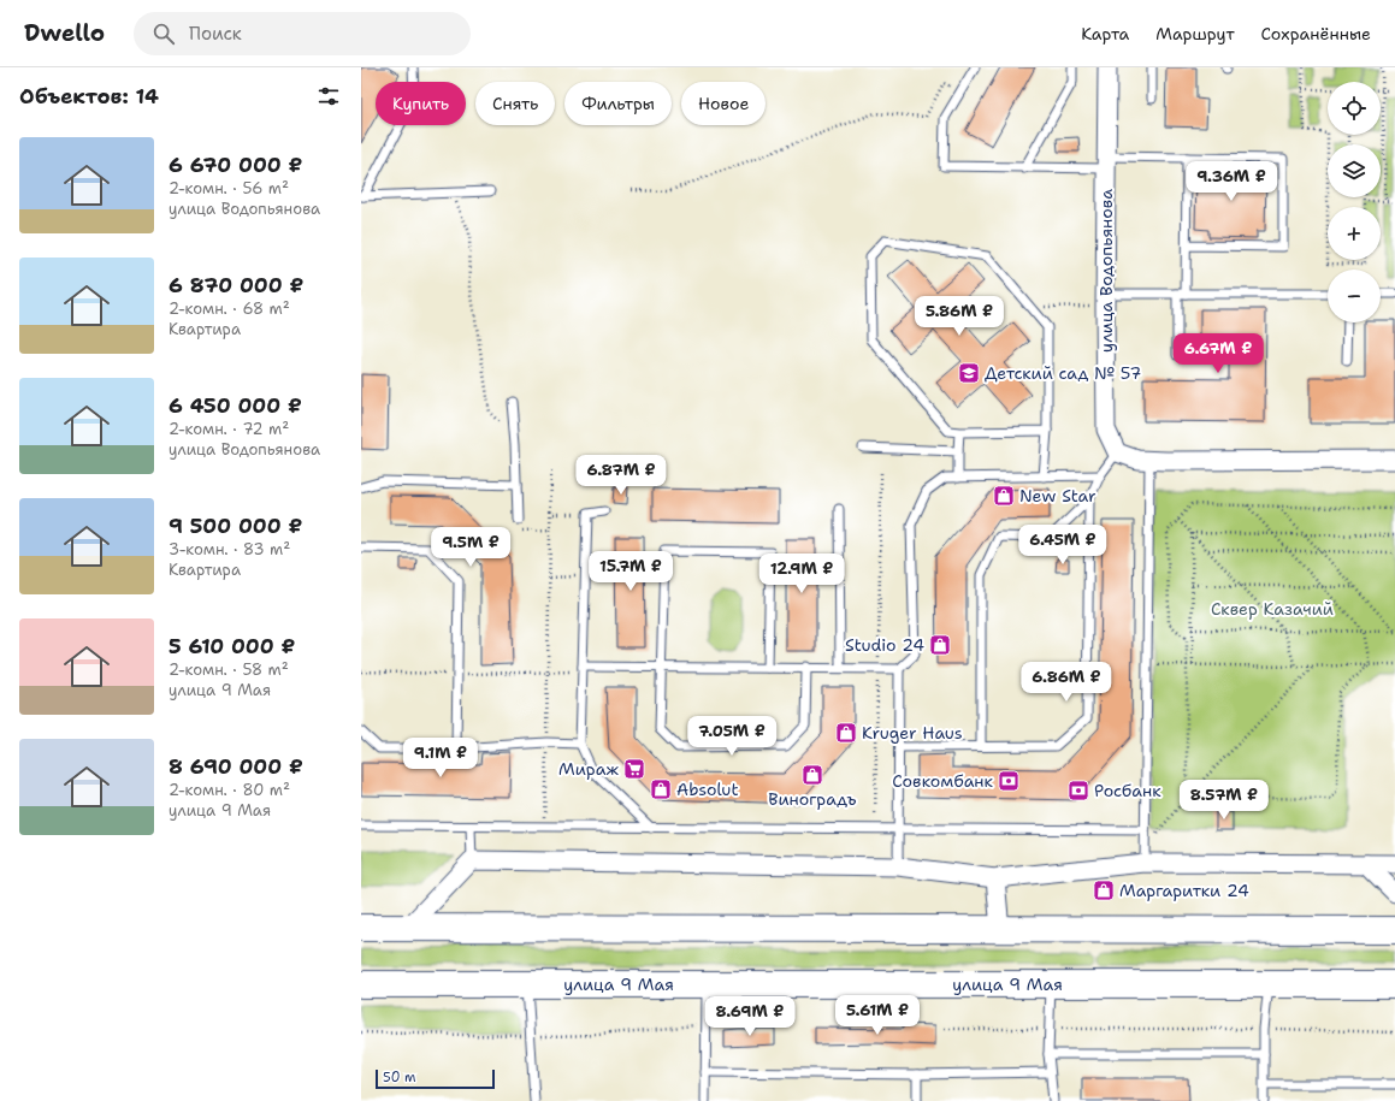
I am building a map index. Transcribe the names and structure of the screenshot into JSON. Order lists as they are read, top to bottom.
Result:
{
  "streets": {
    "main road": ["улица 9 Мая"],
    "street": ["улица Водопьянова"]
  },
  "parks": ["Сквер Казачий"],
  "places": {
    "school or university": ["Детский сад № 57"],
    "shop": [
      "New Star",
      "Studio 24",
      "Kruger Haus",
      "Виноградъ",
      "Absolut",
      "Маргаритки 24"
    ],
    "supermarket": ["Мираж"],
    "bank": ["Совкомбанк", "Росбанк"]
  },
  "scale_bar": "50 m",
  "page": {
    "header": "Dwello",
    "search": "Поиск",
    "nav": ["Карта", "Маршрут", "Сохранённые"],
    "heading": "Объектов: 14",
    "map_buttons": ["+", "−"],
    "chip": [
      "Купить",
      "Снять",
      "Фильтры",
      "Новое"
    ],
    "list": [
      {
        "name": "6 670 000 ₽",
        "note": "2-комн. · 56 m² · улица Водопьянова"
      },
      {
        "name": "6 870 000 ₽",
        "note": "2-комн. · 68 m² · Квартира"
      },
      {
        "name": "6 450 000 ₽",
        "note": "2-комн. · 72 m² · улица Водопьянова"
      },
      {
        "name": "9 500 000 ₽",
        "note": "3-комн. · 83 m² · Квартира"
      },
      {
        "name": "5 610 000 ₽",
        "note": "2-комн. · 58 m² · улица 9 Мая"
      },
      {
        "name": "8 690 000 ₽",
        "note": "2-комн. · 80 m² · улица 9 Мая"
      }
    ],
    "price": [
      "9.36M ₽",
      "5.86M ₽",
      "6.67M ₽",
      "6.87M ₽",
      "6.45M ₽",
      "9.5M ₽",
      "15.7M ₽",
      "12.9M ₽",
      "6.86M ₽",
      "7.05M ₽",
      "9.1M ₽",
      "8.57M ₽",
      "5.61M ₽",
      "8.69M ₽"
    ],
    "scale": "50 m"
  }
}
